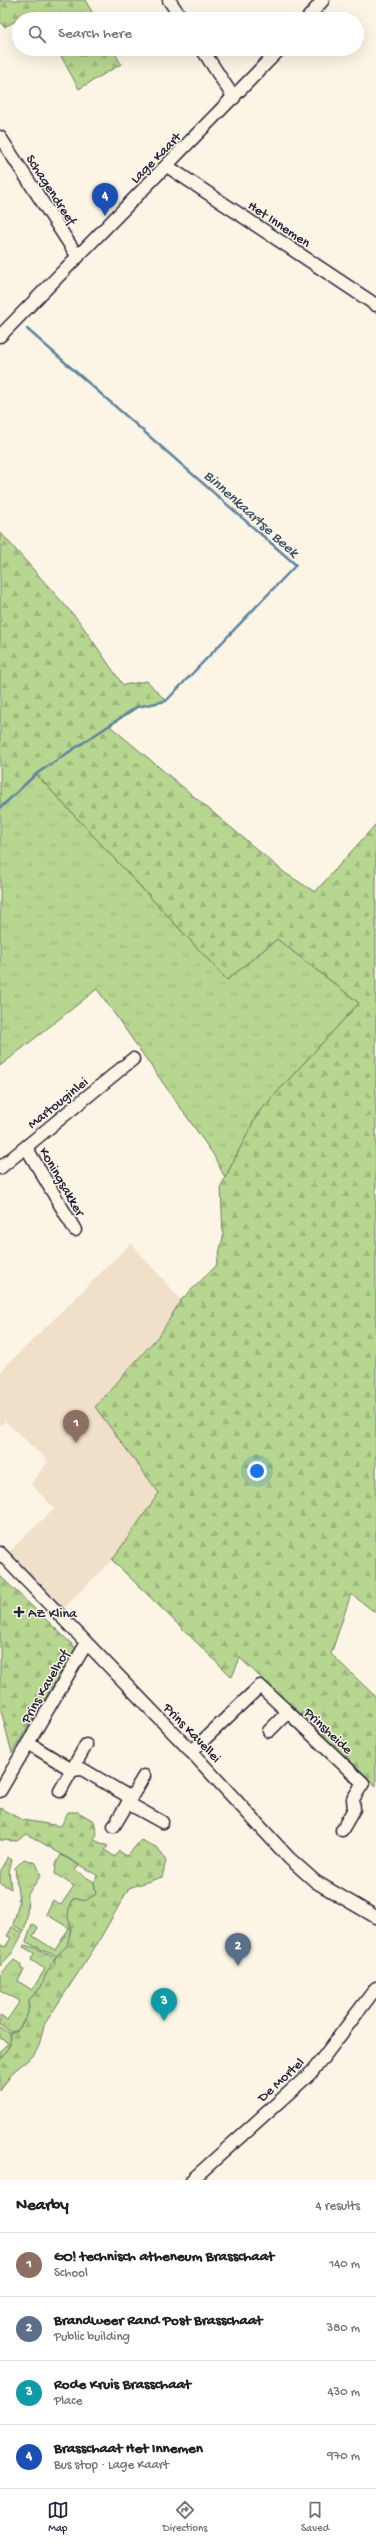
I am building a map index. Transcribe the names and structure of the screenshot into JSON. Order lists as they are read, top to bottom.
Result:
{
  "streets": {
    "street": [
      "Lage Kaart",
      "Schagendreef",
      "Het Innemen",
      "Martouginlei",
      "Koningsakker",
      "Prins Kavelhof",
      "Prinsheide",
      "Prins Kavellei",
      "De Mortel"
    ]
  },
  "crossings": [
    ["Lage Kaart", "Schagendreef"],
    ["Lage Kaart", "Het Innemen"],
    ["Martouginlei", "Koningsakker"],
    ["Prins Kavelhof", "Prins Kavellei"],
    ["Prinsheide", "Prins Kavellei"]
  ],
  "water": ["Binnenkaartse Beek"],
  "places": {
    "health": ["AZ Klina"]
  },
  "page": {
    "search": "Search here",
    "pins": [
      "4",
      "1",
      "2",
      "3"
    ],
    "heading": ["Nearby", "4 results"],
    "list": [
      {
        "mark": "1",
        "name": "GO! technisch atheneum Brasschaat",
        "note": "School",
        "value": "140 m"
      },
      {
        "mark": "2",
        "name": "Brandweer Rand Post Brasschaat",
        "note": "Public building",
        "value": "380 m"
      },
      {
        "mark": "3",
        "name": "Rode Kruis Brasschaat",
        "note": "Place",
        "value": "430 m"
      },
      {
        "mark": "4",
        "name": "Brasschaat Het Innemen",
        "note": "Bus stop · Lage Kaart",
        "value": "970 m"
      }
    ],
    "nav": ["Map", "Directions", "Saved"]
  }
}
